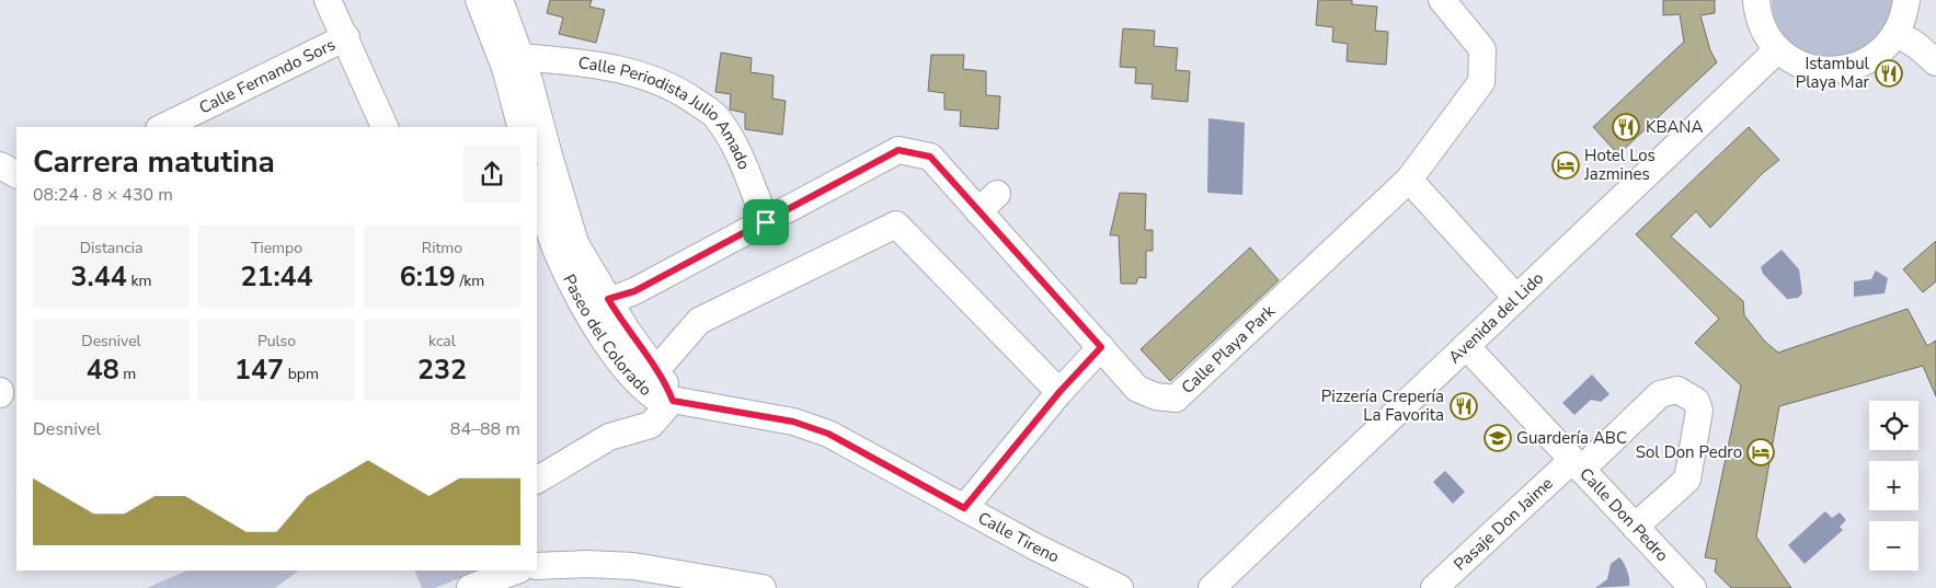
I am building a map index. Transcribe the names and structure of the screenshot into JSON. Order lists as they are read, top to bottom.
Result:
{
  "streets": {
    "street": [
      "Calle Fernando Sors",
      "Calle Periodista Julio Amado",
      "Avenida del Lido",
      "Paseo del Colorado",
      "Calle Playa Park",
      "Calle Don Pedro",
      "Pasaje Don Jaime",
      "Calle Tireno"
    ]
  },
  "crossings": [
    ["Calle Periodista Julio Amado", "Paseo del Colorado"],
    ["Calle Periodista Julio Amado", "Calle Playa Park"],
    ["Avenida del Lido", "Calle Don Pedro"],
    ["Paseo del Colorado", "Calle Playa Park"],
    ["Paseo del Colorado", "Calle Tireno"],
    ["Calle Don Pedro", "Pasaje Don Jaime"]
  ],
  "places": {
    "restaurant": ["Istambul Playa Mar", "KBANA", "Pizzería Crepería La Favorita"],
    "hotel": ["Hotel Los Jazmines", "Sol Don Pedro"],
    "school or university": ["Guardería ABC"]
  },
  "page": {
    "heading": ["Carrera matutina", "08:24 · 8 × 430 m"],
    "stats": [
      ["Distancia", "3.44 km"],
      ["Tiempo", "21:44"],
      ["Ritmo", "6:19 /km"],
      ["Desnivel", "48 m"],
      ["Pulso", "147 bpm"],
      ["kcal", "232"]
    ],
    "map_buttons": ["+", "−"],
    "chart": ["Desnivel", "84–88 m"]
  }
}
